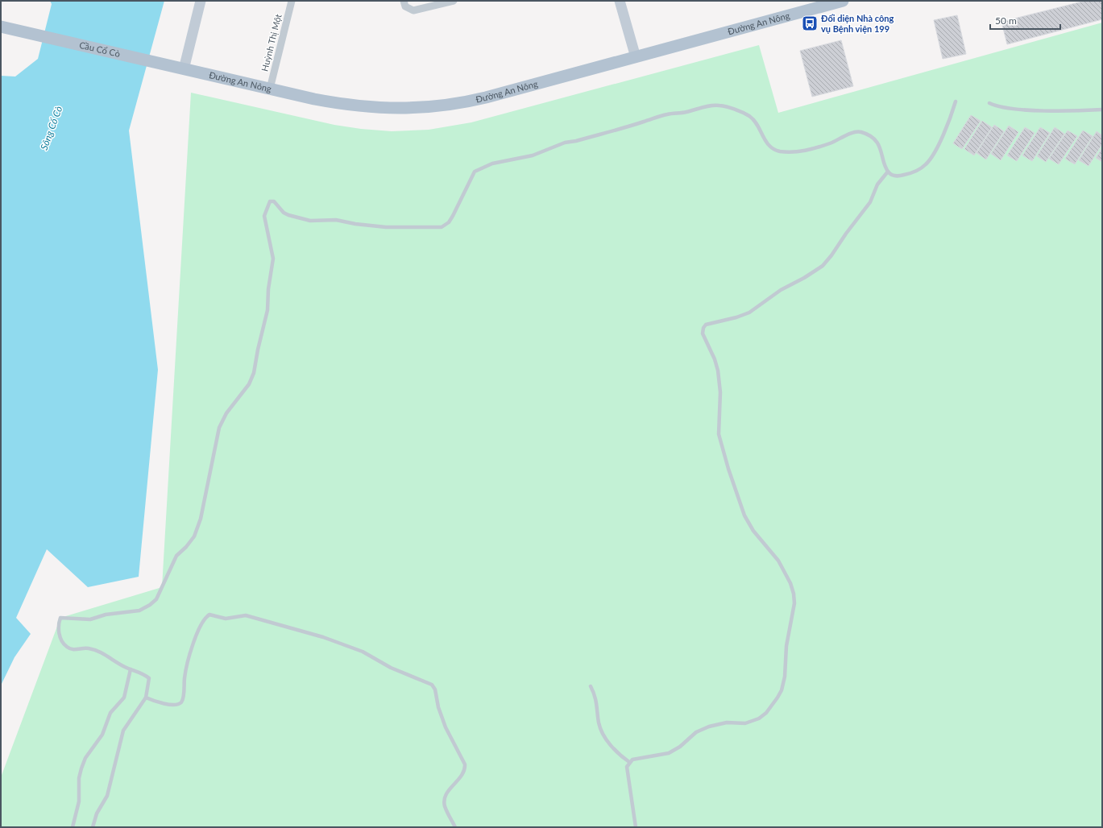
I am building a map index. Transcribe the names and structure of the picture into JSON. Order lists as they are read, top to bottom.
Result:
{
  "streets": {
    "main road": ["Đường An Nông", "Cầu Cổ Cò"],
    "street": ["Huỳnh Thị Một"]
  },
  "crossings": [
    ["Đường An Nông", "Huỳnh Thị Một"],
    ["Đường An Nông", "Cầu Cổ Cò"]
  ],
  "water": ["Sông Cổ Cò"],
  "places": {
    "bus stop": ["Đối diện Nhà công vụ Bệnh viện 199"]
  },
  "scale_bar": "50 m"
}
